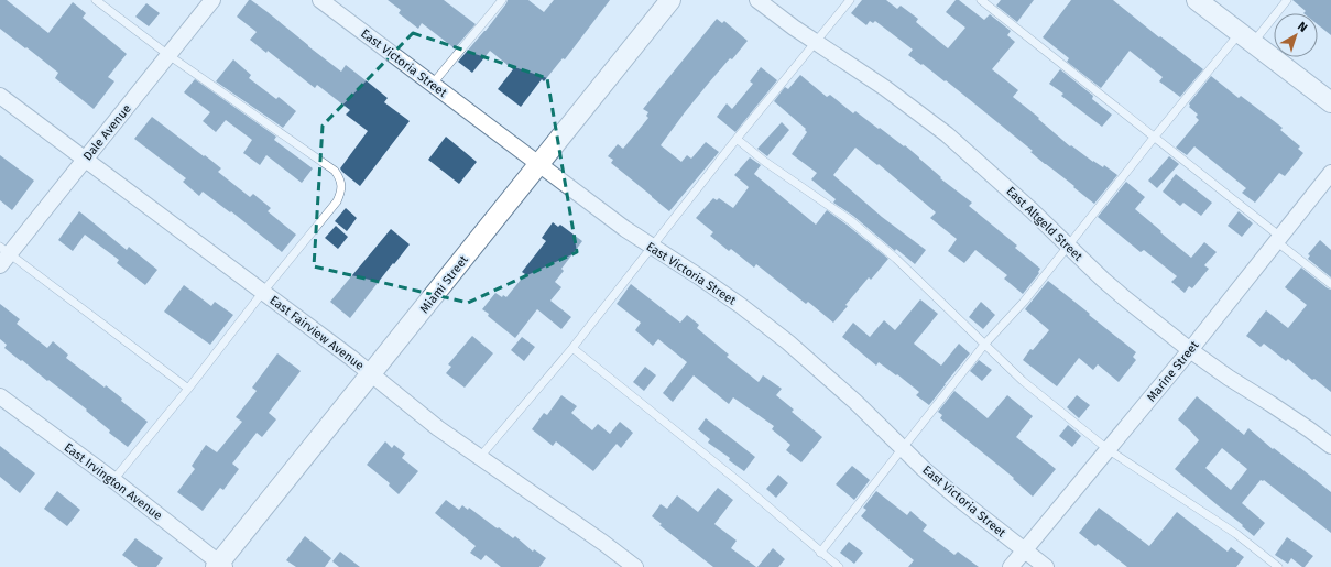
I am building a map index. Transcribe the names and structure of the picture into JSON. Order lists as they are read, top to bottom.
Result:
{
  "streets": {
    "street": [
      "East Victoria Street",
      "Dale Avenue",
      "East Altgeld Street",
      "Miami Street",
      "East Fairview Avenue",
      "Marine Street",
      "East Irvington Avenue"
    ]
  },
  "crossings": [
    ["East Victoria Street", "Miami Street"],
    ["East Victoria Street", "Marine Street"],
    ["Dale Avenue", "East Fairview Avenue"],
    ["East Altgeld Street", "Marine Street"],
    ["Miami Street", "East Fairview Avenue"],
    ["Miami Street", "East Irvington Avenue"]
  ],
  "north": "top right"
}
